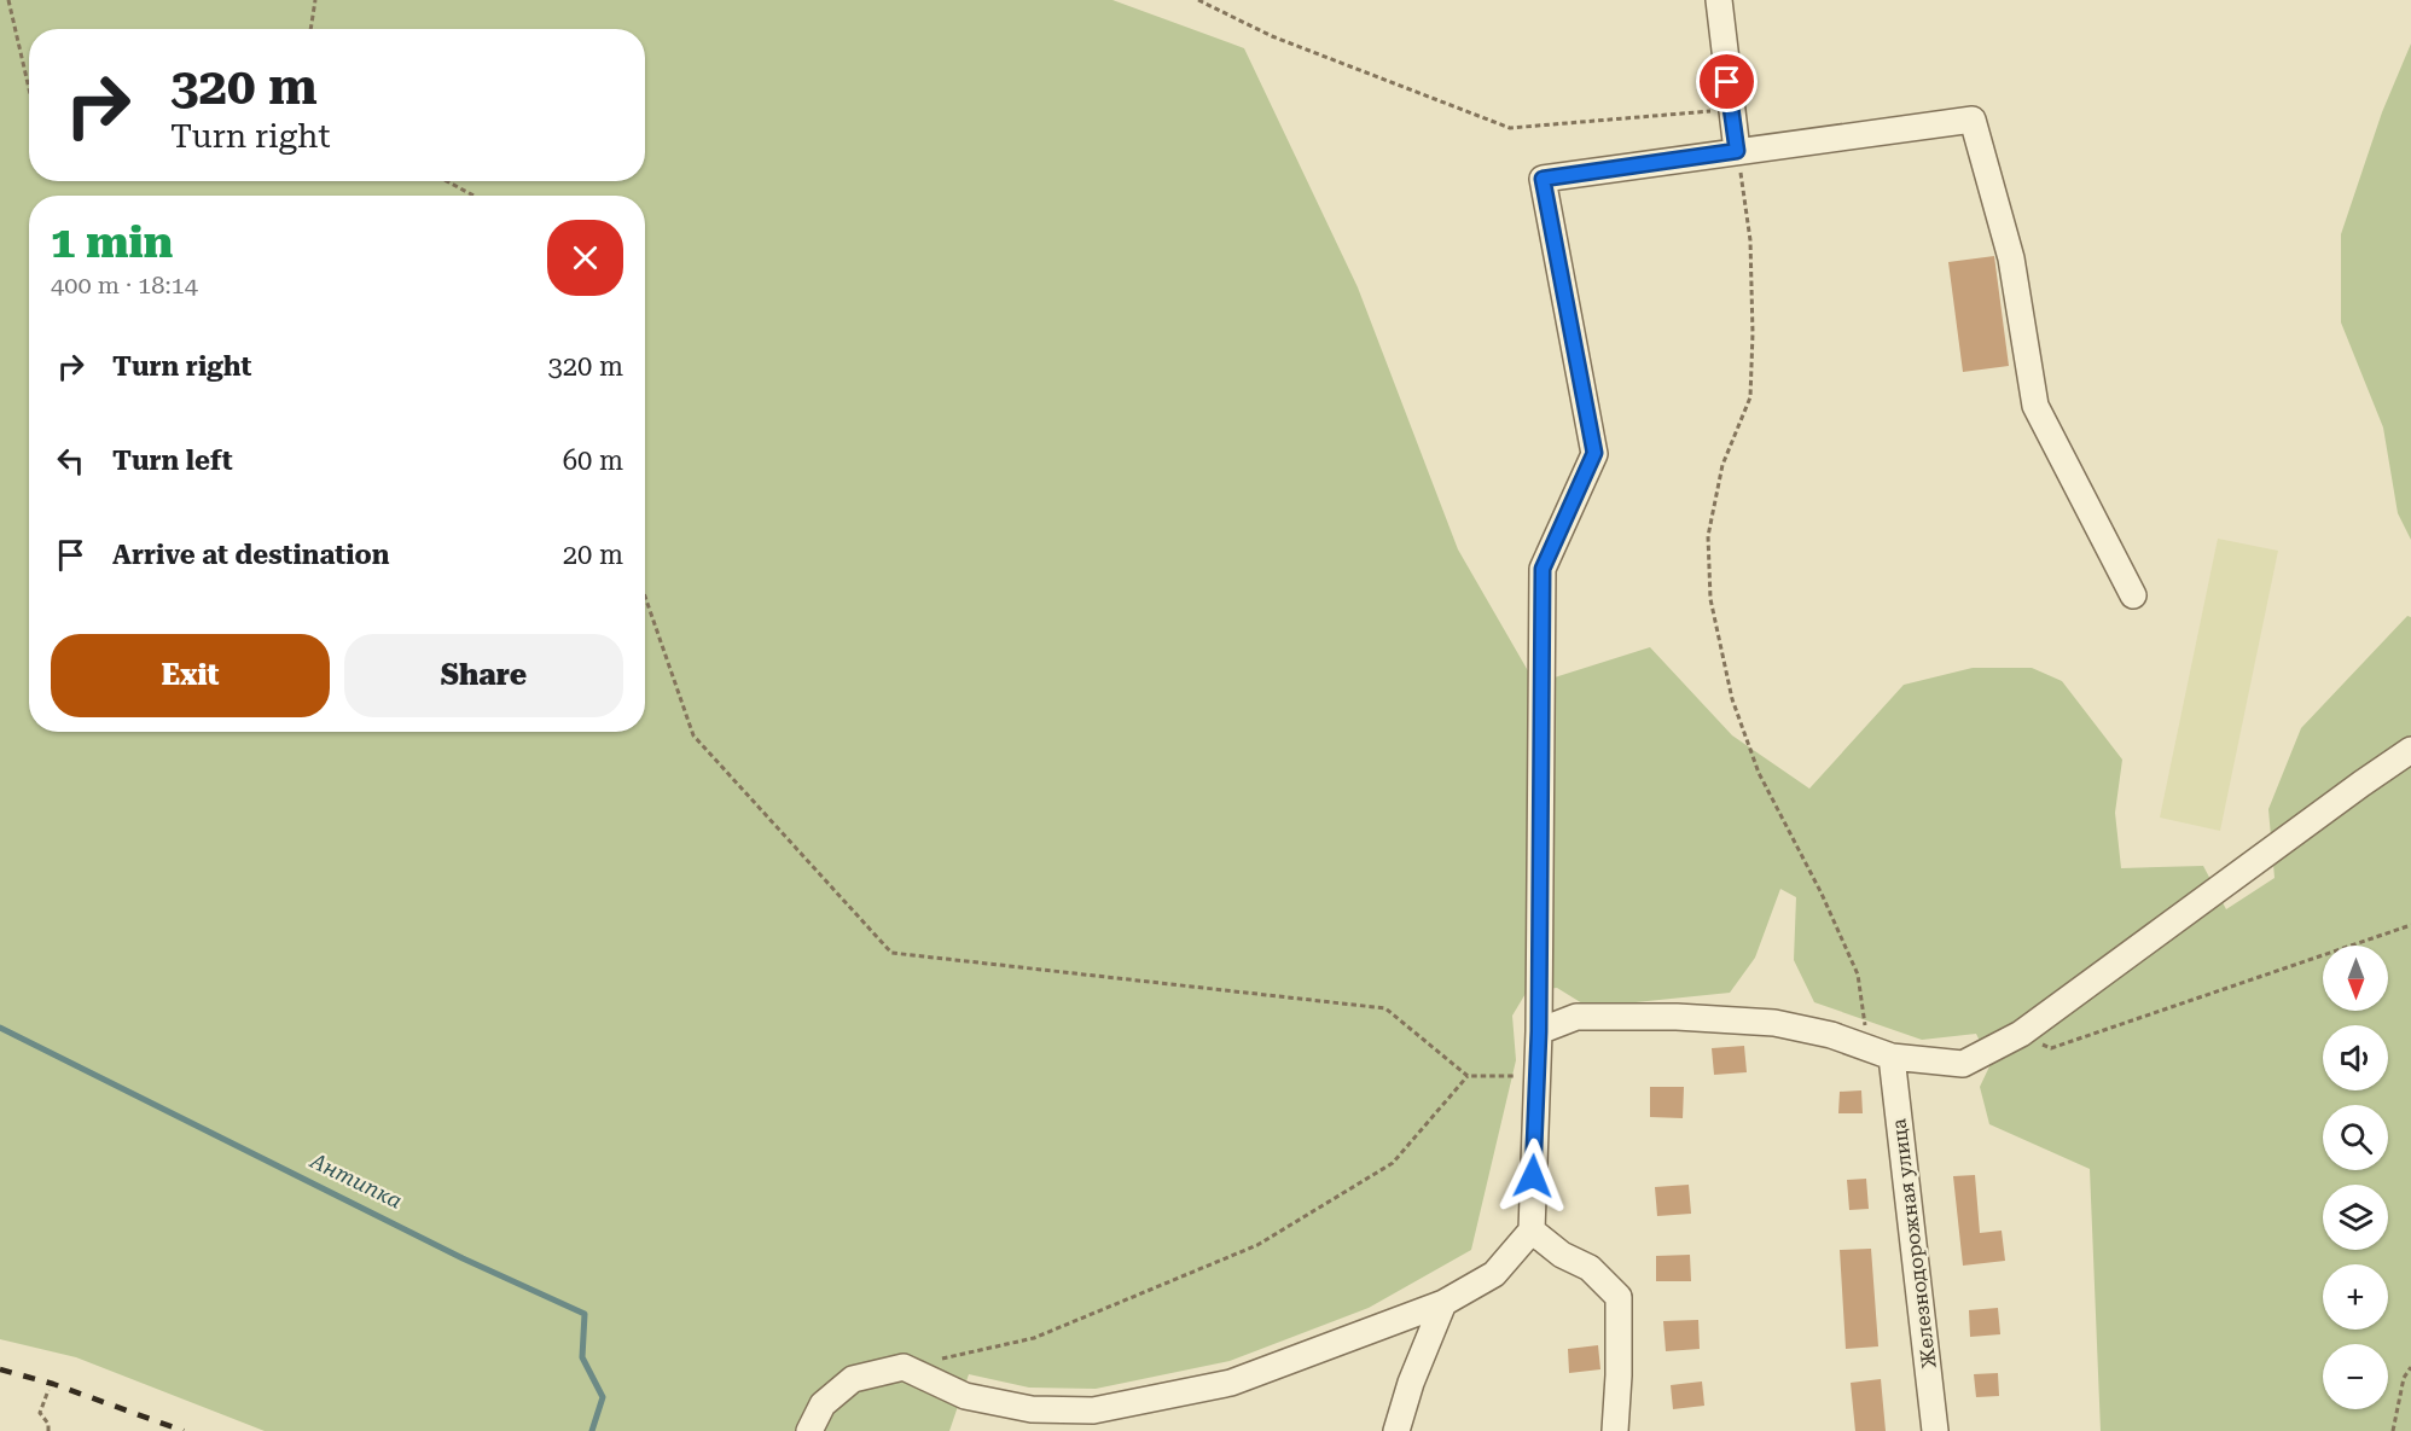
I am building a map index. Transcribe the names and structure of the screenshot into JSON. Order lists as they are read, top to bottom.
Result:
{
  "streets": {
    "street": ["Железнодорожная улица"]
  },
  "water": ["Антипка"],
  "north": "bottom",
  "page": {
    "turn": ["320 m", "Turn right"],
    "heading": ["1 min", "400 m · 18:14"],
    "list": [
      {
        "name": "Turn right",
        "value": "320 m"
      },
      {
        "name": "Turn left",
        "value": "60 m"
      },
      {
        "name": "Arrive at destination",
        "value": "20 m"
      }
    ],
    "buttons": ["Exit", "Share"],
    "map_buttons": ["+", "−"]
  }
}
